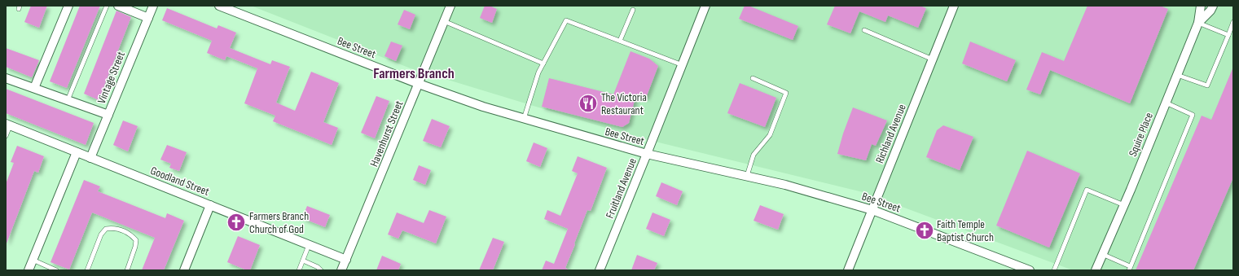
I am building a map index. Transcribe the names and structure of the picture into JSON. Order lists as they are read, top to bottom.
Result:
{
  "streets": {
    "street": [
      "Bee Street",
      "Vintage Street",
      "Havenhurst Street",
      "Richland Avenue",
      "Squire Place",
      "Goodland Street",
      "Fruitland Avenue"
    ]
  },
  "crossings": [
    ["Bee Street", "Havenhurst Street"],
    ["Bee Street", "Richland Avenue"],
    ["Bee Street", "Fruitland Avenue"],
    ["Vintage Street", "Goodland Street"],
    ["Havenhurst Street", "Goodland Street"]
  ],
  "districts": ["Farmers Branch"],
  "places": {
    "restaurant": ["The Victoria Restaurant"],
    "church": ["Farmers Branch Church of God", "Faith Temple Baptist Church"]
  }
}
